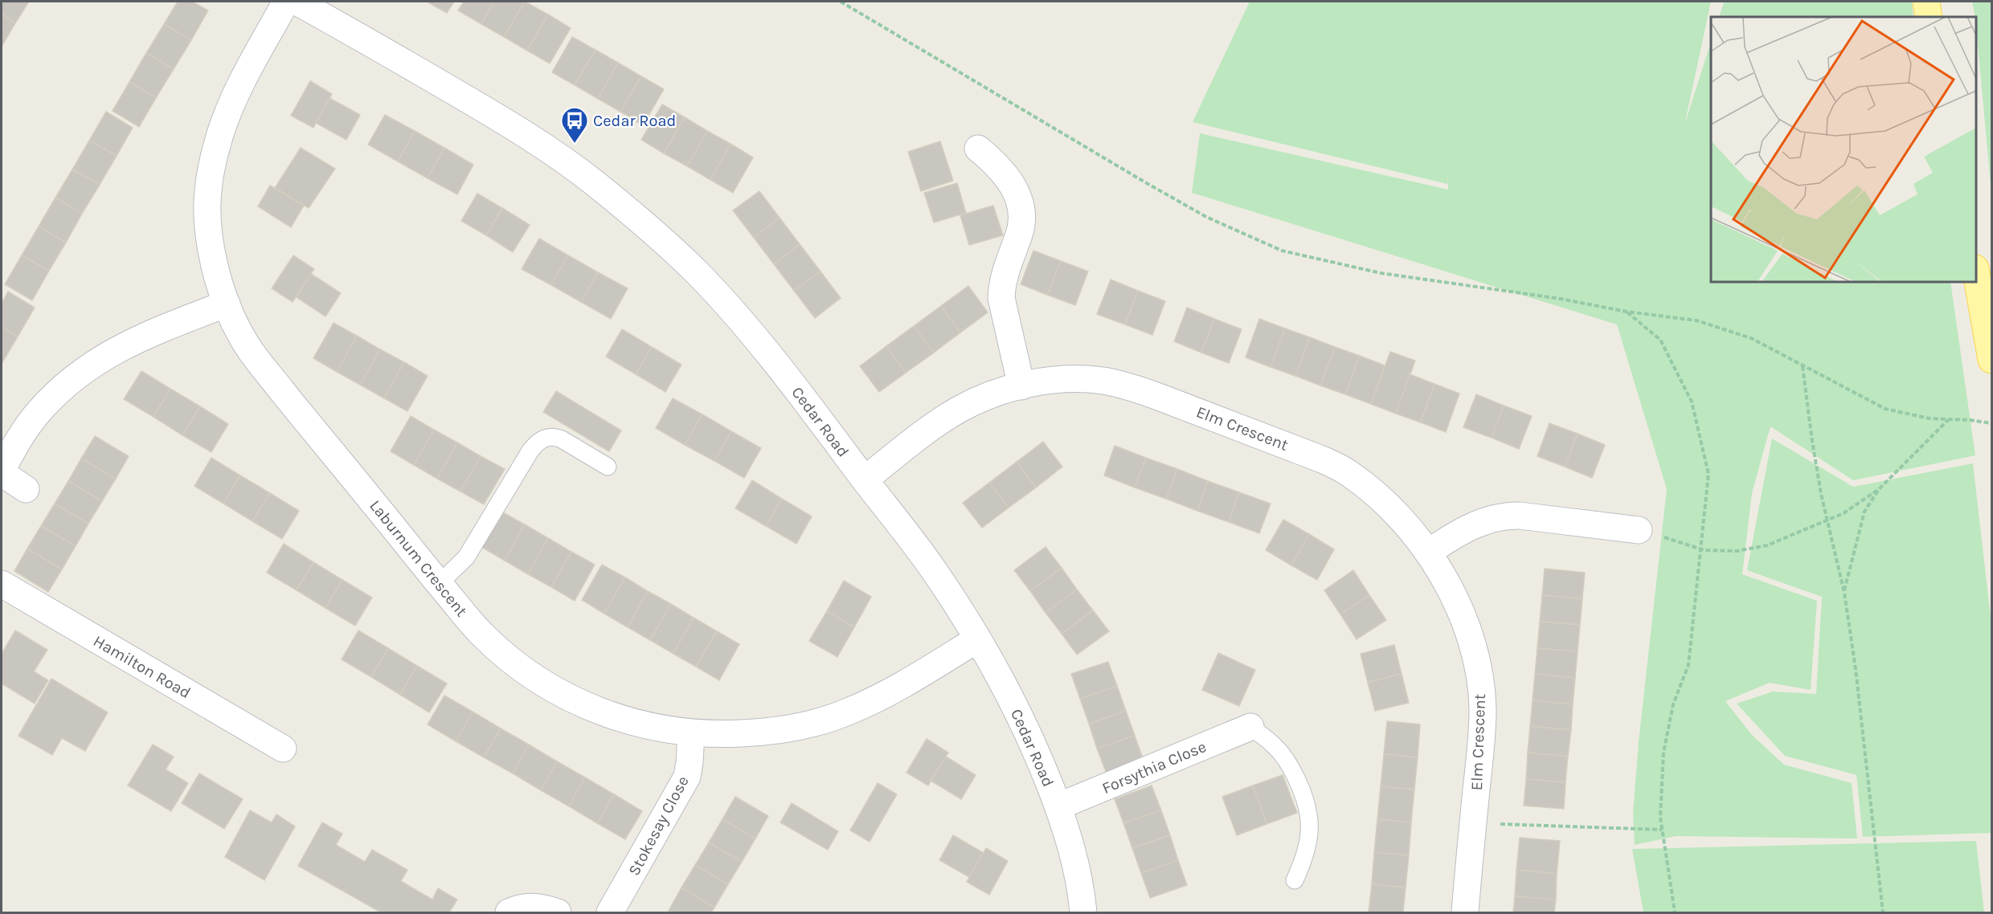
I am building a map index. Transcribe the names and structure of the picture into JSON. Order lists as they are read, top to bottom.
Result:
{
  "streets": {
    "street": [
      "Cedar Road",
      "Elm Crescent",
      "Laburnum Crescent",
      "Hamilton Road",
      "Forsythia Close",
      "Stokesay Close"
    ]
  },
  "crossings": [
    ["Cedar Road", "Elm Crescent"],
    ["Cedar Road", "Laburnum Crescent"],
    ["Cedar Road", "Forsythia Close"],
    ["Laburnum Crescent", "Stokesay Close"]
  ],
  "places": {
    "bus stop": ["Cedar Road"]
  }
}
